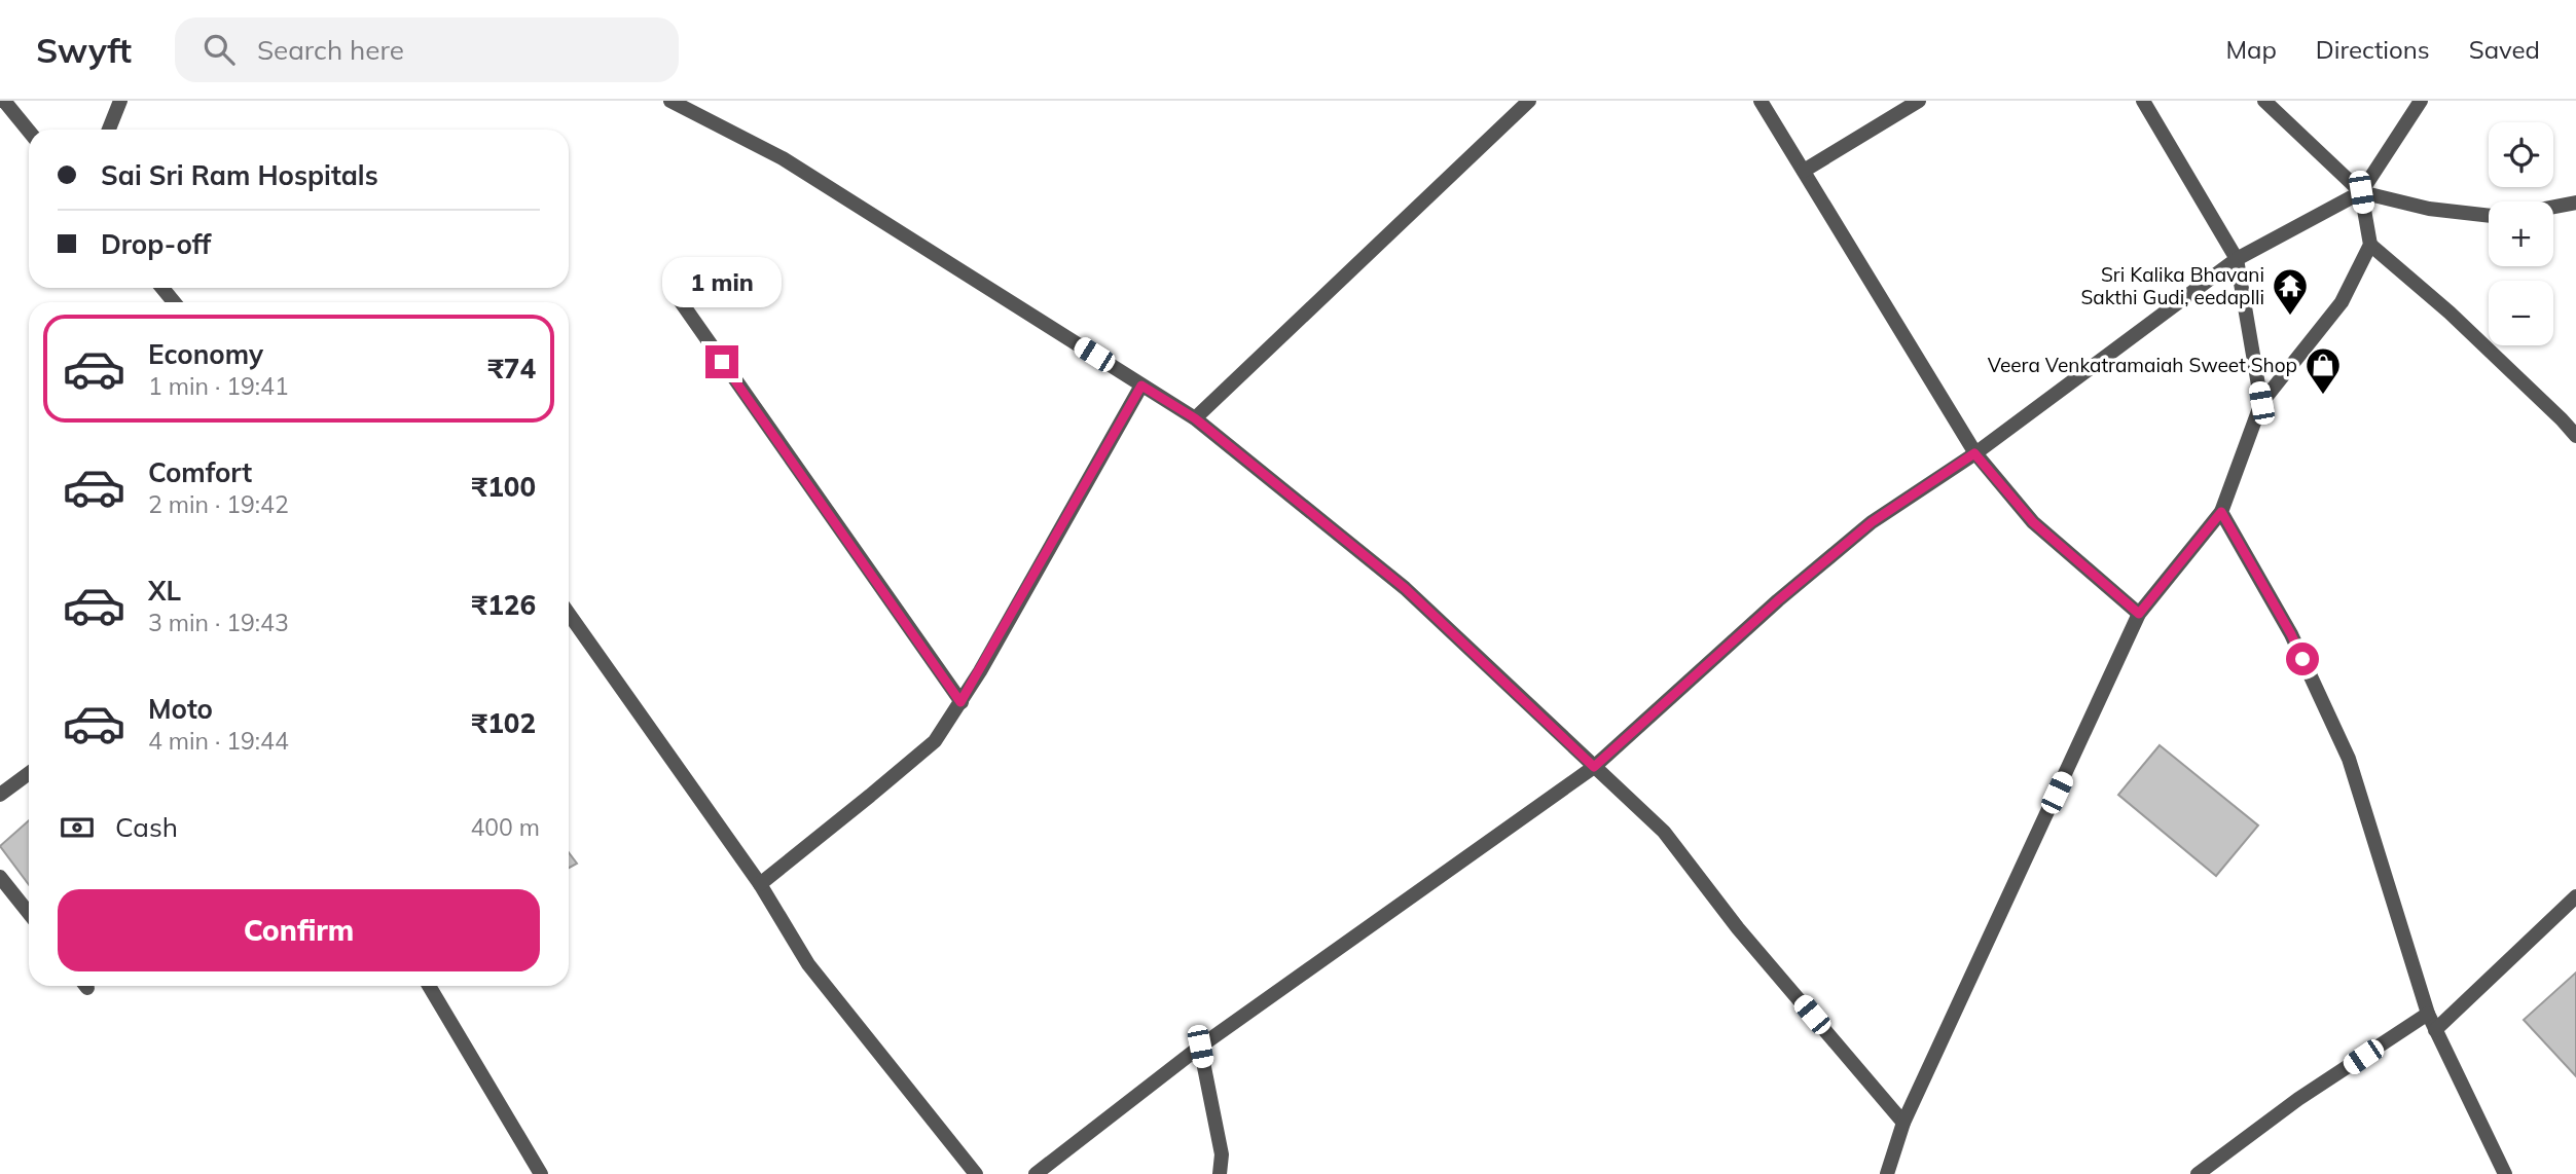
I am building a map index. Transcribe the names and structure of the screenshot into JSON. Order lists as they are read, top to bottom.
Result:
{
  "places": {
    "temple": ["Sri Kalika Bhavani Sakthi Gudi, eedaplli"],
    "shop": ["Veera Venkatramaiah Sweet Shop"]
  },
  "page": {
    "header": "Swyft",
    "search": "Search here",
    "nav": ["Map", "Directions", "Saved"],
    "map_buttons": ["+", "−"],
    "banner": ["Sai Sri Ram Hospitals", "Drop-off"],
    "bubble": "1 min",
    "list": [
      {
        "name": "Economy",
        "note": "1 min · 19:41",
        "value": "₹74"
      },
      {
        "name": "Comfort",
        "note": "2 min · 19:42",
        "value": "₹100"
      },
      {
        "name": "XL",
        "note": "3 min · 19:43",
        "value": "₹126"
      },
      {
        "name": "Moto",
        "note": "4 min · 19:44",
        "value": "₹102"
      }
    ],
    "pay": ["Cash", "400 m"],
    "buttons": "Confirm"
  }
}
